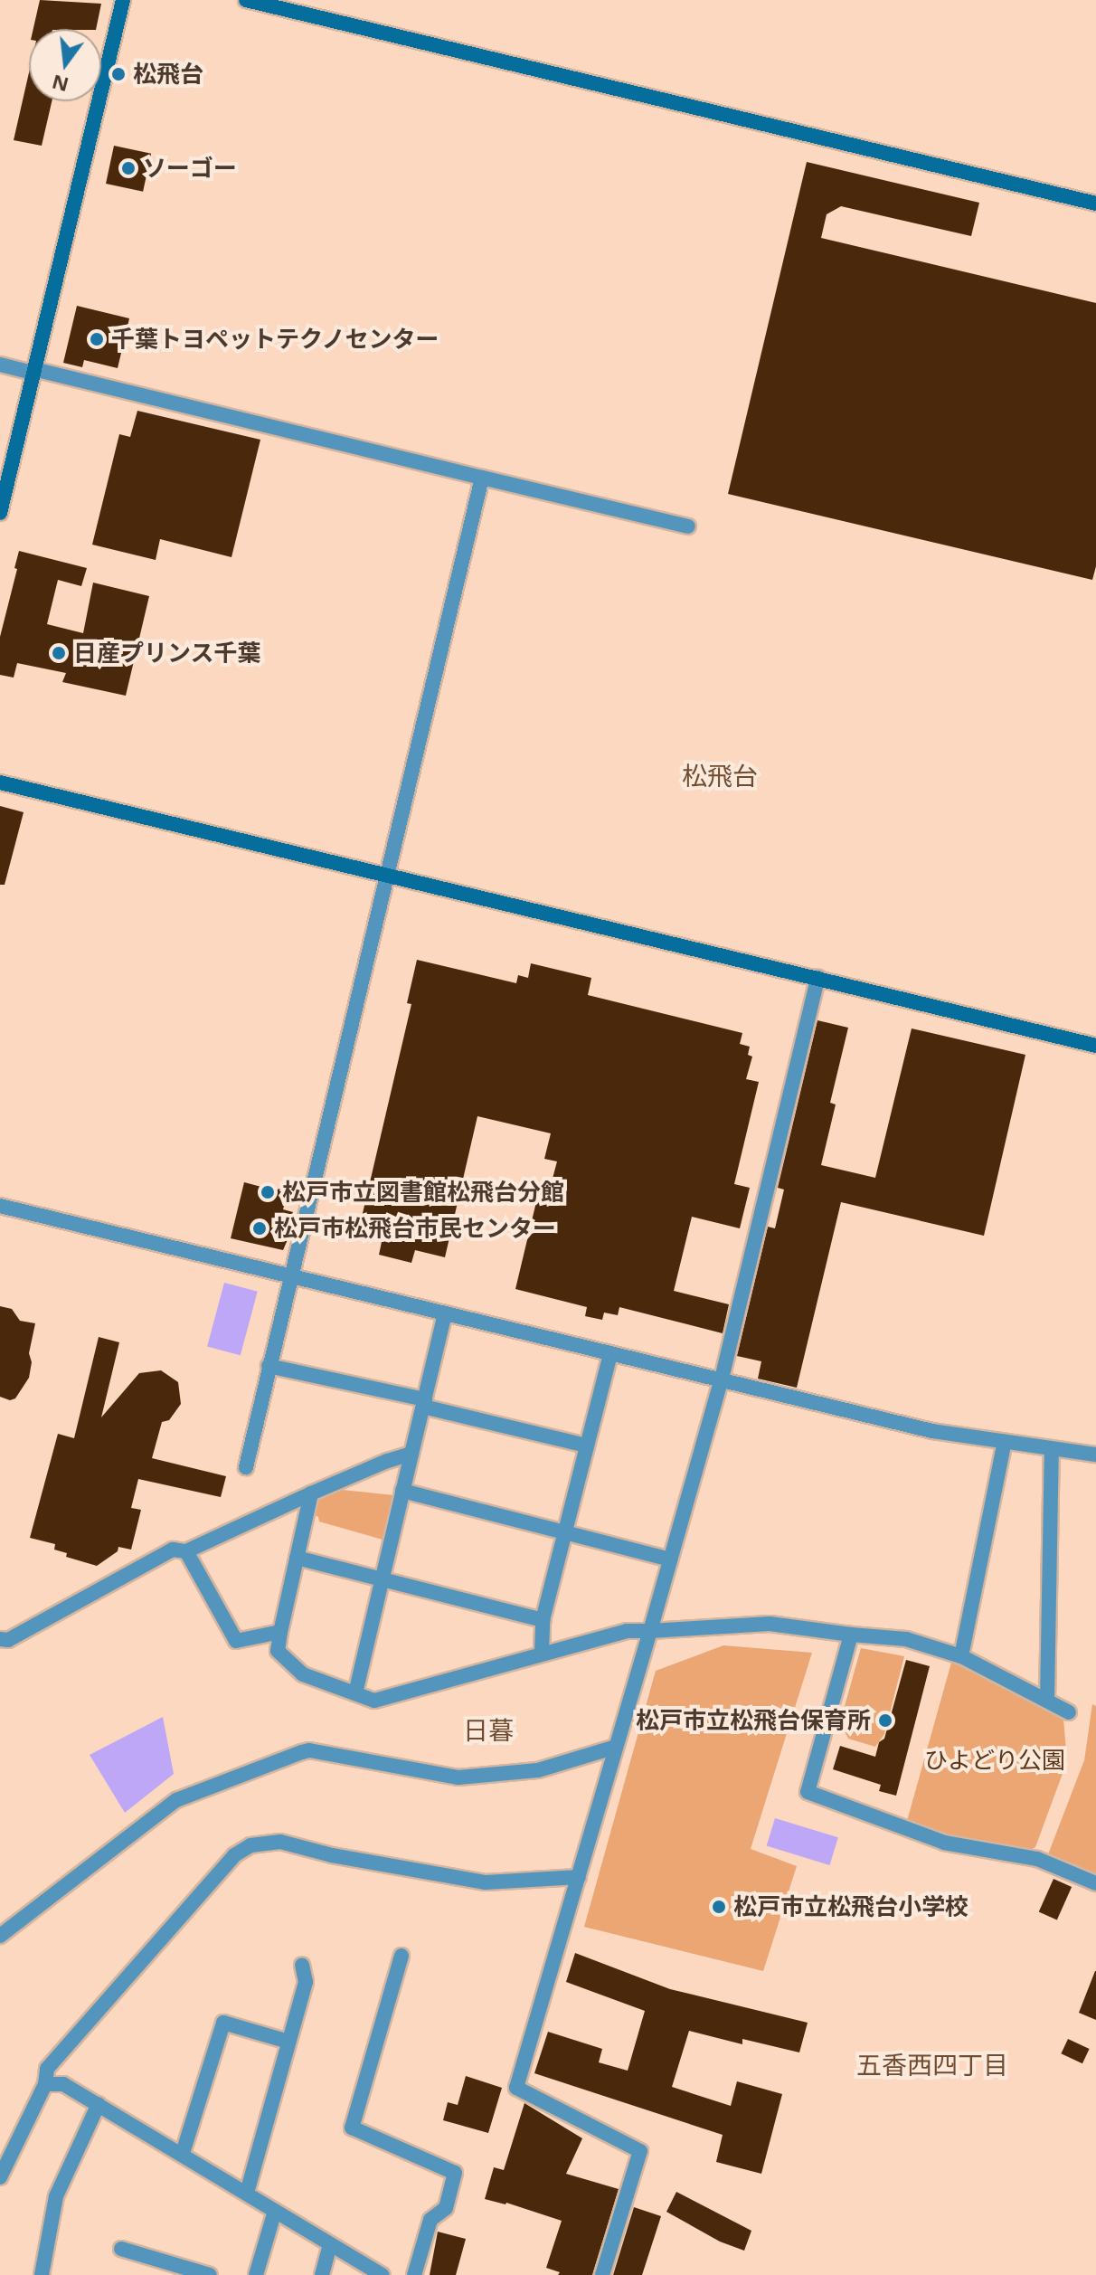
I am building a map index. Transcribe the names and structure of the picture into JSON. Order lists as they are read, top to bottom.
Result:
{
  "districts": ["松飛台", "日暮", "五香西四丁目"],
  "parks": ["ひよどり公園"],
  "places": [
    "松飛台",
    "ソーゴー",
    "千葉トヨペットテクノセンター",
    "日産プリンス千葉",
    "松戸市立図書館松飛台分館",
    "松戸市松飛台市民センター",
    "松戸市立松飛台保育所",
    "松戸市立松飛台小学校"
  ],
  "north": "bottom"
}
